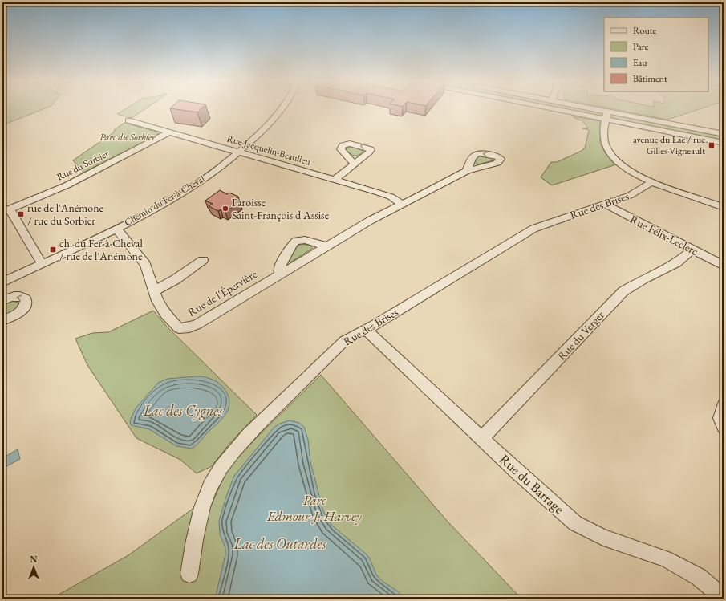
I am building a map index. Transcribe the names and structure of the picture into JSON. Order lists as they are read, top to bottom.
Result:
{
  "streets": {
    "street": [
      "Rue Jacquelin-Beaulieu",
      "Rue du Sorbier",
      "Chemin du Fer-à-Cheval",
      "Rue des Brises",
      "Rue Félix-Leclerc",
      "Rue de l'Épervière",
      "Rue du Verger",
      "Rue du Barrage"
    ]
  },
  "crossings": [
    ["Rue Jacquelin-Beaulieu", "Rue du Sorbier"],
    ["Rue Jacquelin-Beaulieu", "Chemin du Fer-à-Cheval"],
    ["Rue Jacquelin-Beaulieu", "Rue de l'Épervière"],
    ["Chemin du Fer-à-Cheval", "Rue de l'Épervière"],
    ["Rue des Brises", "Rue Félix-Leclerc"],
    ["Rue des Brises", "Rue du Barrage"],
    ["Rue Félix-Leclerc", "Rue du Verger"],
    ["Rue du Verger", "Rue du Barrage"]
  ],
  "water": ["Lac des Cygnes", "Lac des Outardes"],
  "parks": ["Parc du Sorbier", "Parc Edmour-J.-Harvey"],
  "places": {
    "transit": ["avenue du Lac / rue Gilles-Vigneault", "rue de l'Anémone / rue du Sorbier", "ch. du Fer-à-Cheval / rue de l'Anémone"],
    "other": ["Paroisse Saint-François d'Assise"]
  },
  "legend": [
    "Route",
    "Parc",
    "Eau",
    "Bâtiment"
  ],
  "north": "top"
}
